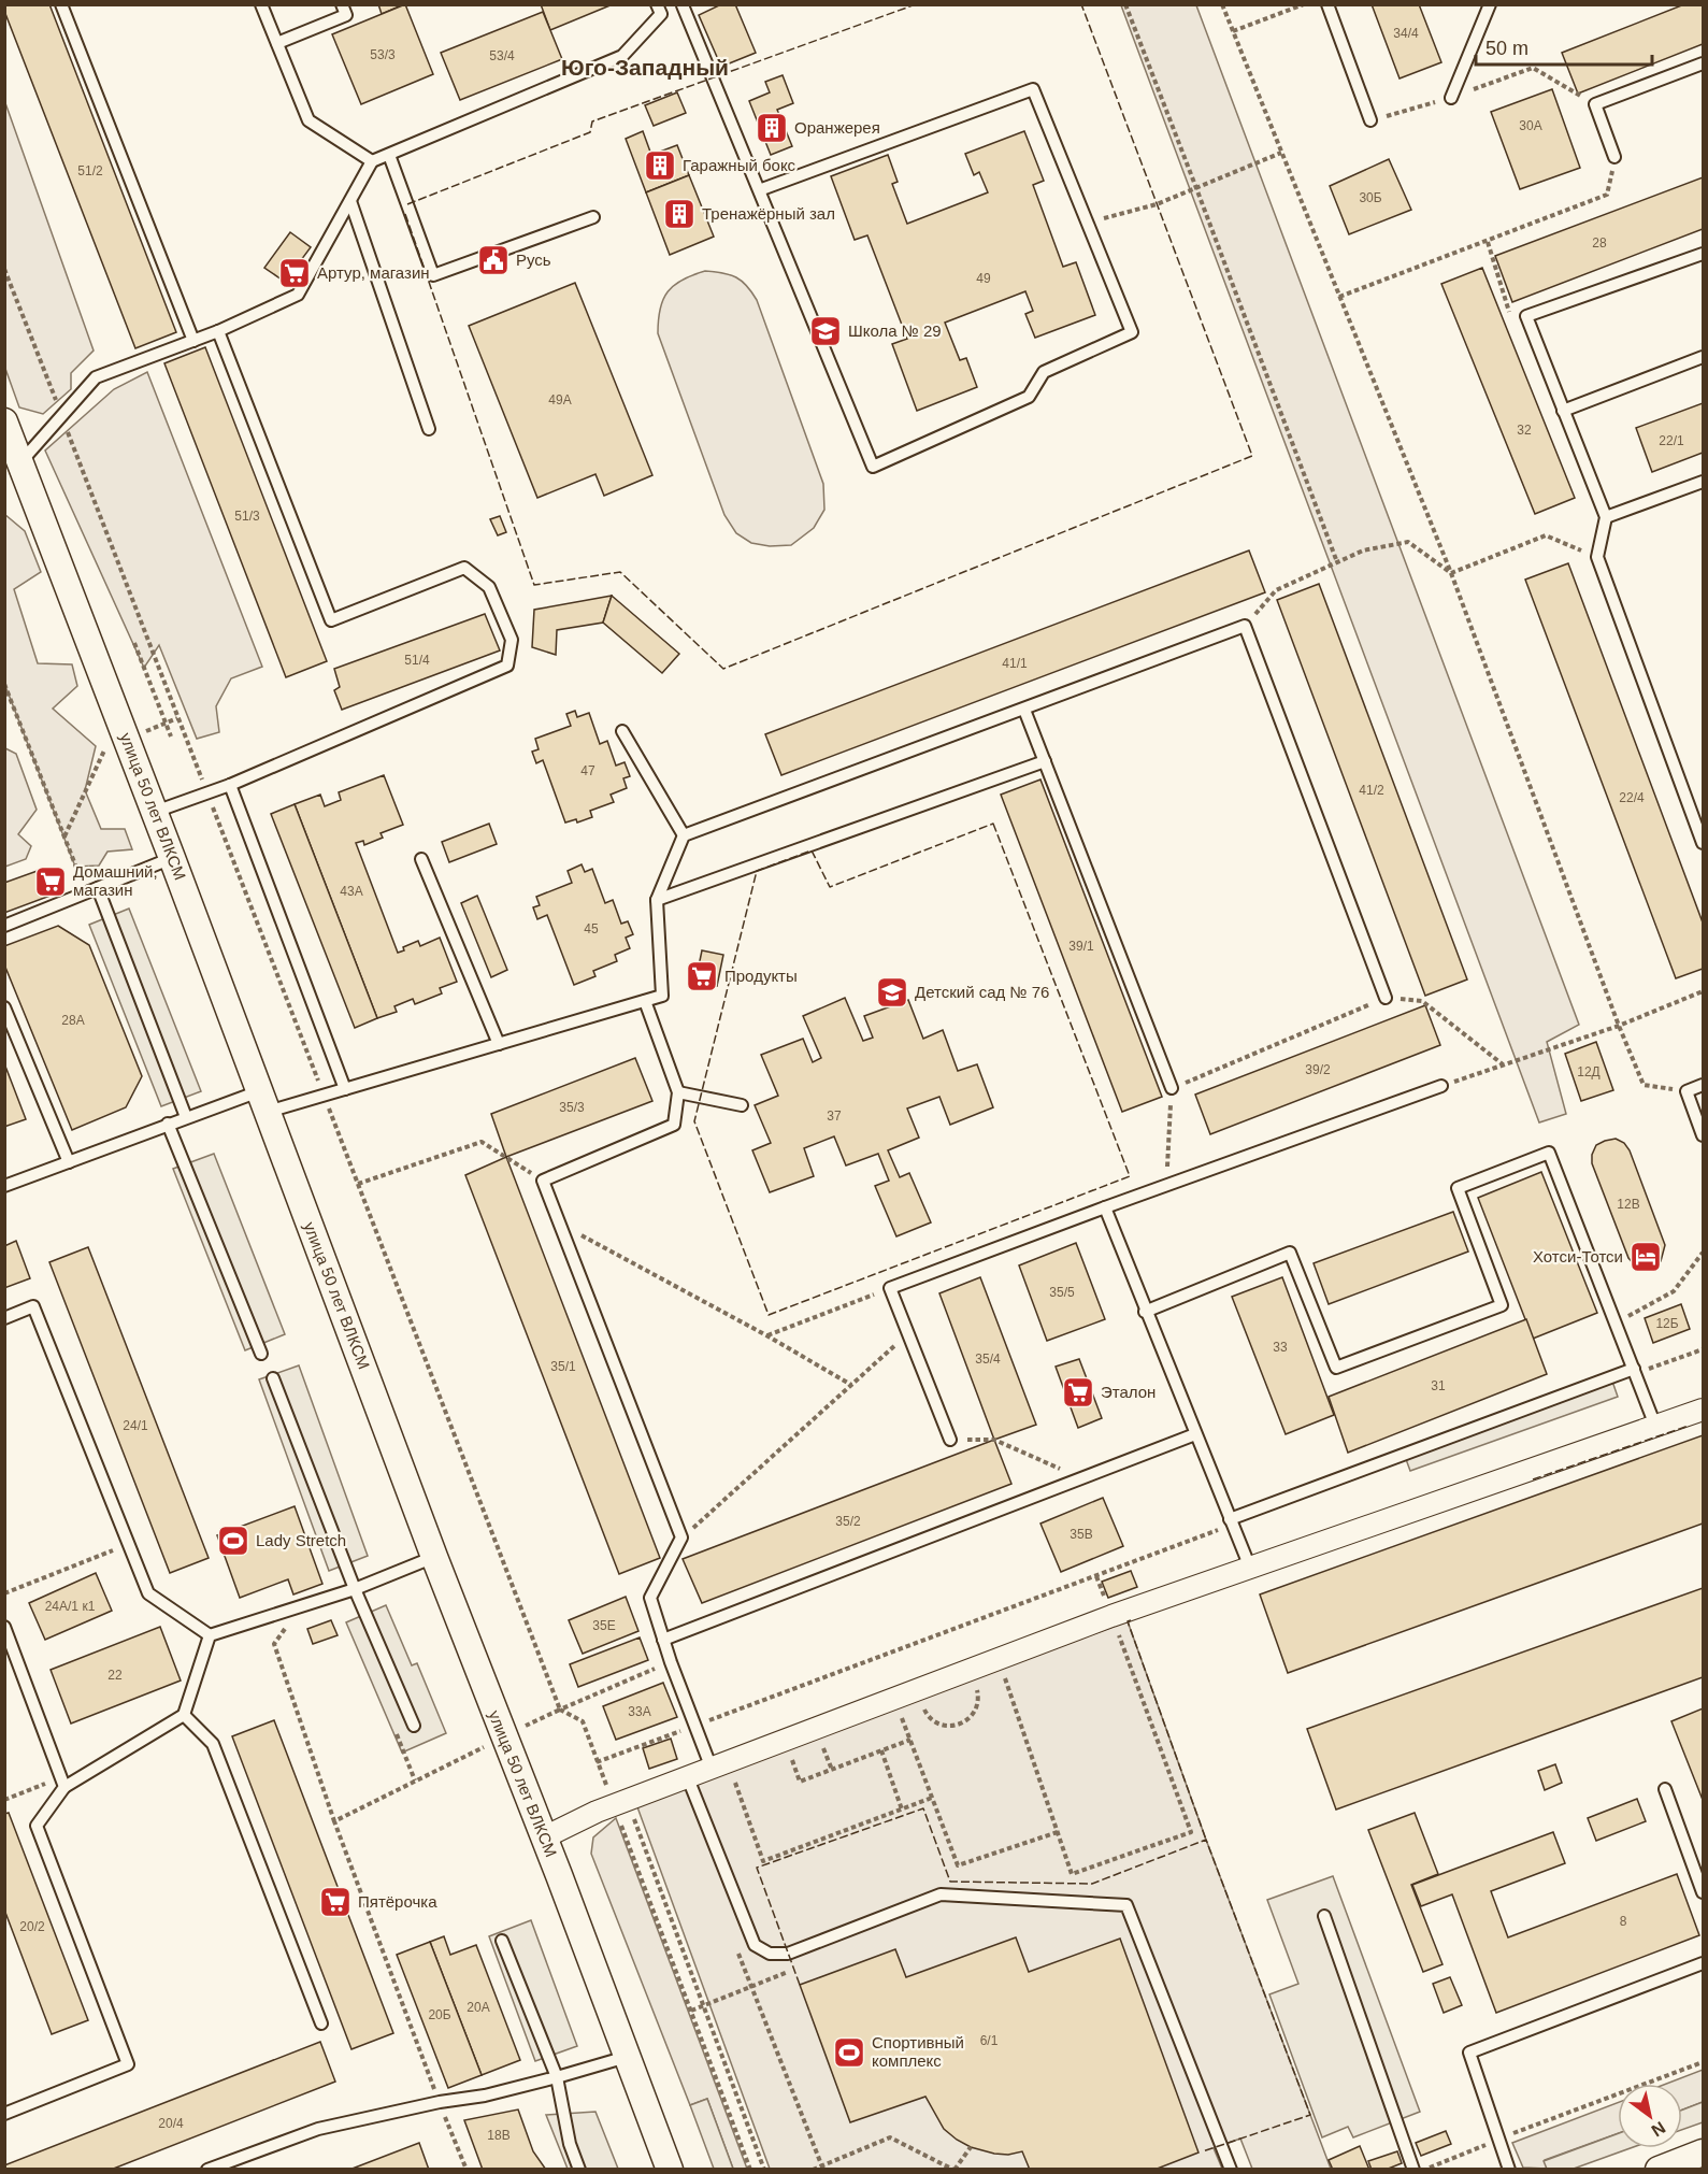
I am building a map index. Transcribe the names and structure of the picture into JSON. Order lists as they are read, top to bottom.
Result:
{
  "streets": {
    "street": ["улица 50 лет ВЛКСМ"]
  },
  "districts": ["Юго-Западный"],
  "places": {
    "building": ["Оранжерея", "Гаражный бокс", "Тренажёрный зал"],
    "public building": ["Русь"],
    "supermarket": [
      "Артур, магазин",
      "Домашний, магазин",
      "Продукты",
      "Эталон",
      "Пятёрочка"
    ],
    "school or university": ["Школа № 29", "Детский сад № 76"],
    "hotel": ["Хотси-Тотси"],
    "sports": ["Lady Stretch", "Спортивный комплекс"]
  },
  "house_numbers": [
    "34/4",
    "53/3",
    "53/4",
    "30А",
    "51/2",
    "30Б",
    "28",
    "49",
    "49А",
    "32",
    "22/1",
    "51/3",
    "51/4",
    "41/1",
    "47",
    "41/2",
    "22/4",
    "43А",
    "45",
    "39/1",
    "28А",
    "39/2",
    "12Д",
    "35/3",
    "37",
    "12В",
    "35/5",
    "12Б",
    "33",
    "35/4",
    "35/1",
    "31",
    "24/1",
    "35/2",
    "35В",
    "24А/1 к1",
    "35Е",
    "22",
    "33А",
    "8",
    "20/2",
    "20А",
    "20Б",
    "6/1",
    "20/4",
    "18В"
  ],
  "scale_bar": "50 m",
  "north": "bottom right"
}
